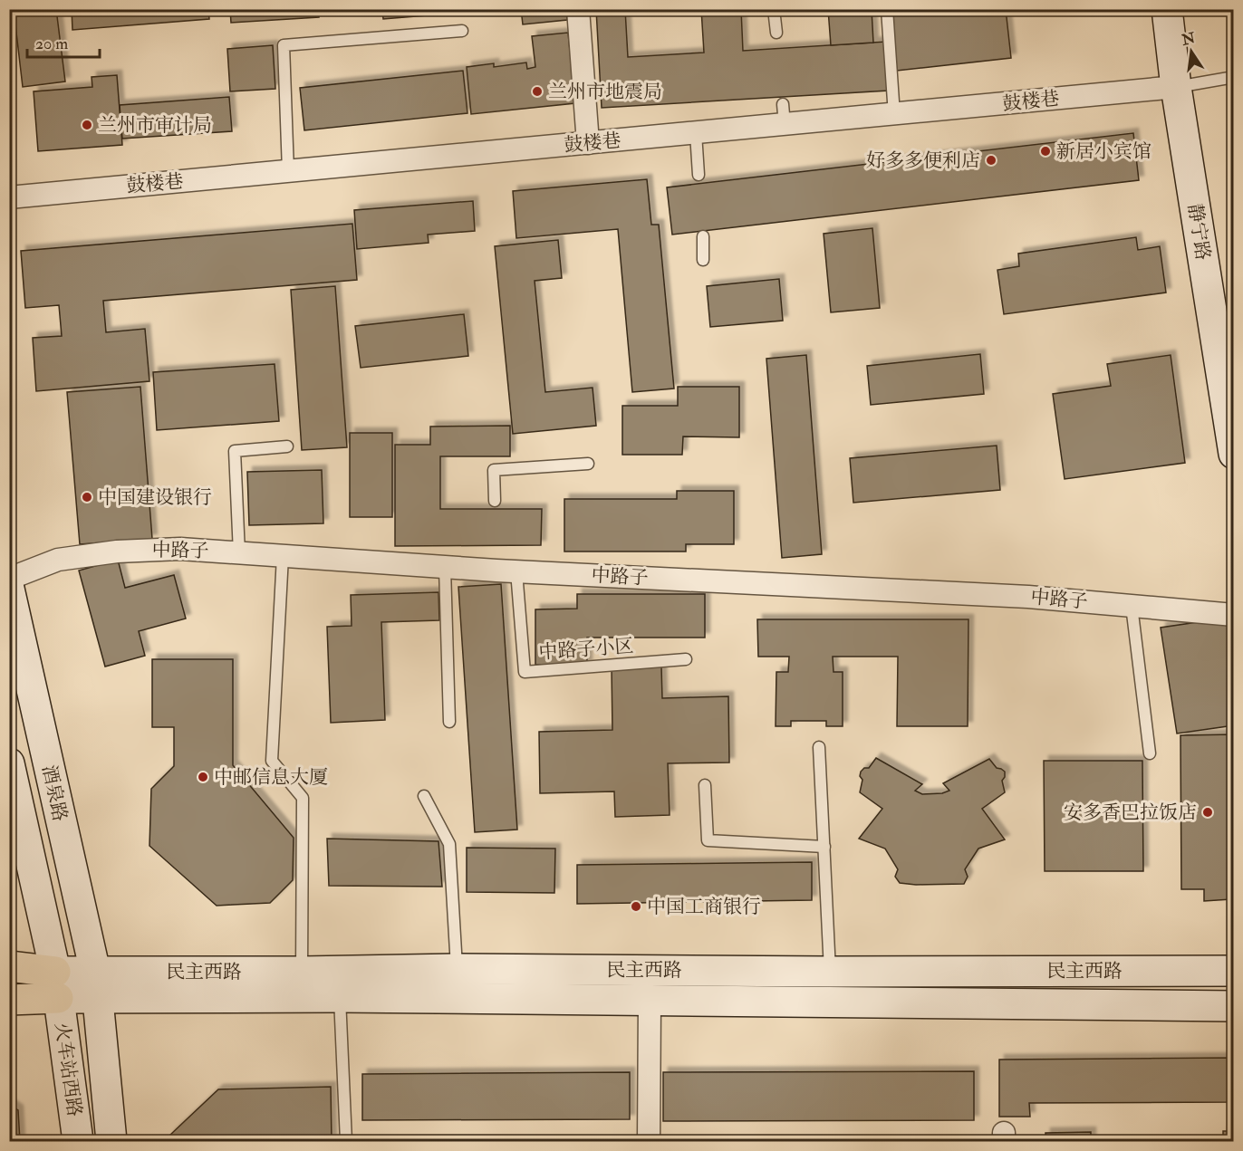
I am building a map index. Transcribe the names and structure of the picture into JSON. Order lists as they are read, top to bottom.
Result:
{
  "streets": {
    "main road": [
      "静宁路",
      "酒泉路",
      "民主西路",
      "火车站西路"
    ],
    "street": ["鼓楼巷", "中路子"],
    "lane": ["中路子小区"]
  },
  "crossings": [
    ["鼓楼巷", "静宁路"],
    ["中路子", "中路子小区"],
    ["酒泉路", "民主西路"],
    ["酒泉路", "火车站西路"],
    ["民主西路", "火车站西路"]
  ],
  "places": [
    "兰州市地震局",
    "兰州市审计局",
    "新居小宾馆",
    "好多多便利店",
    "中国建设银行",
    "中邮信息大厦",
    "安多香巴拉饭店",
    "中国工商银行"
  ],
  "scale_bar": "20 m",
  "north": "top"
}
